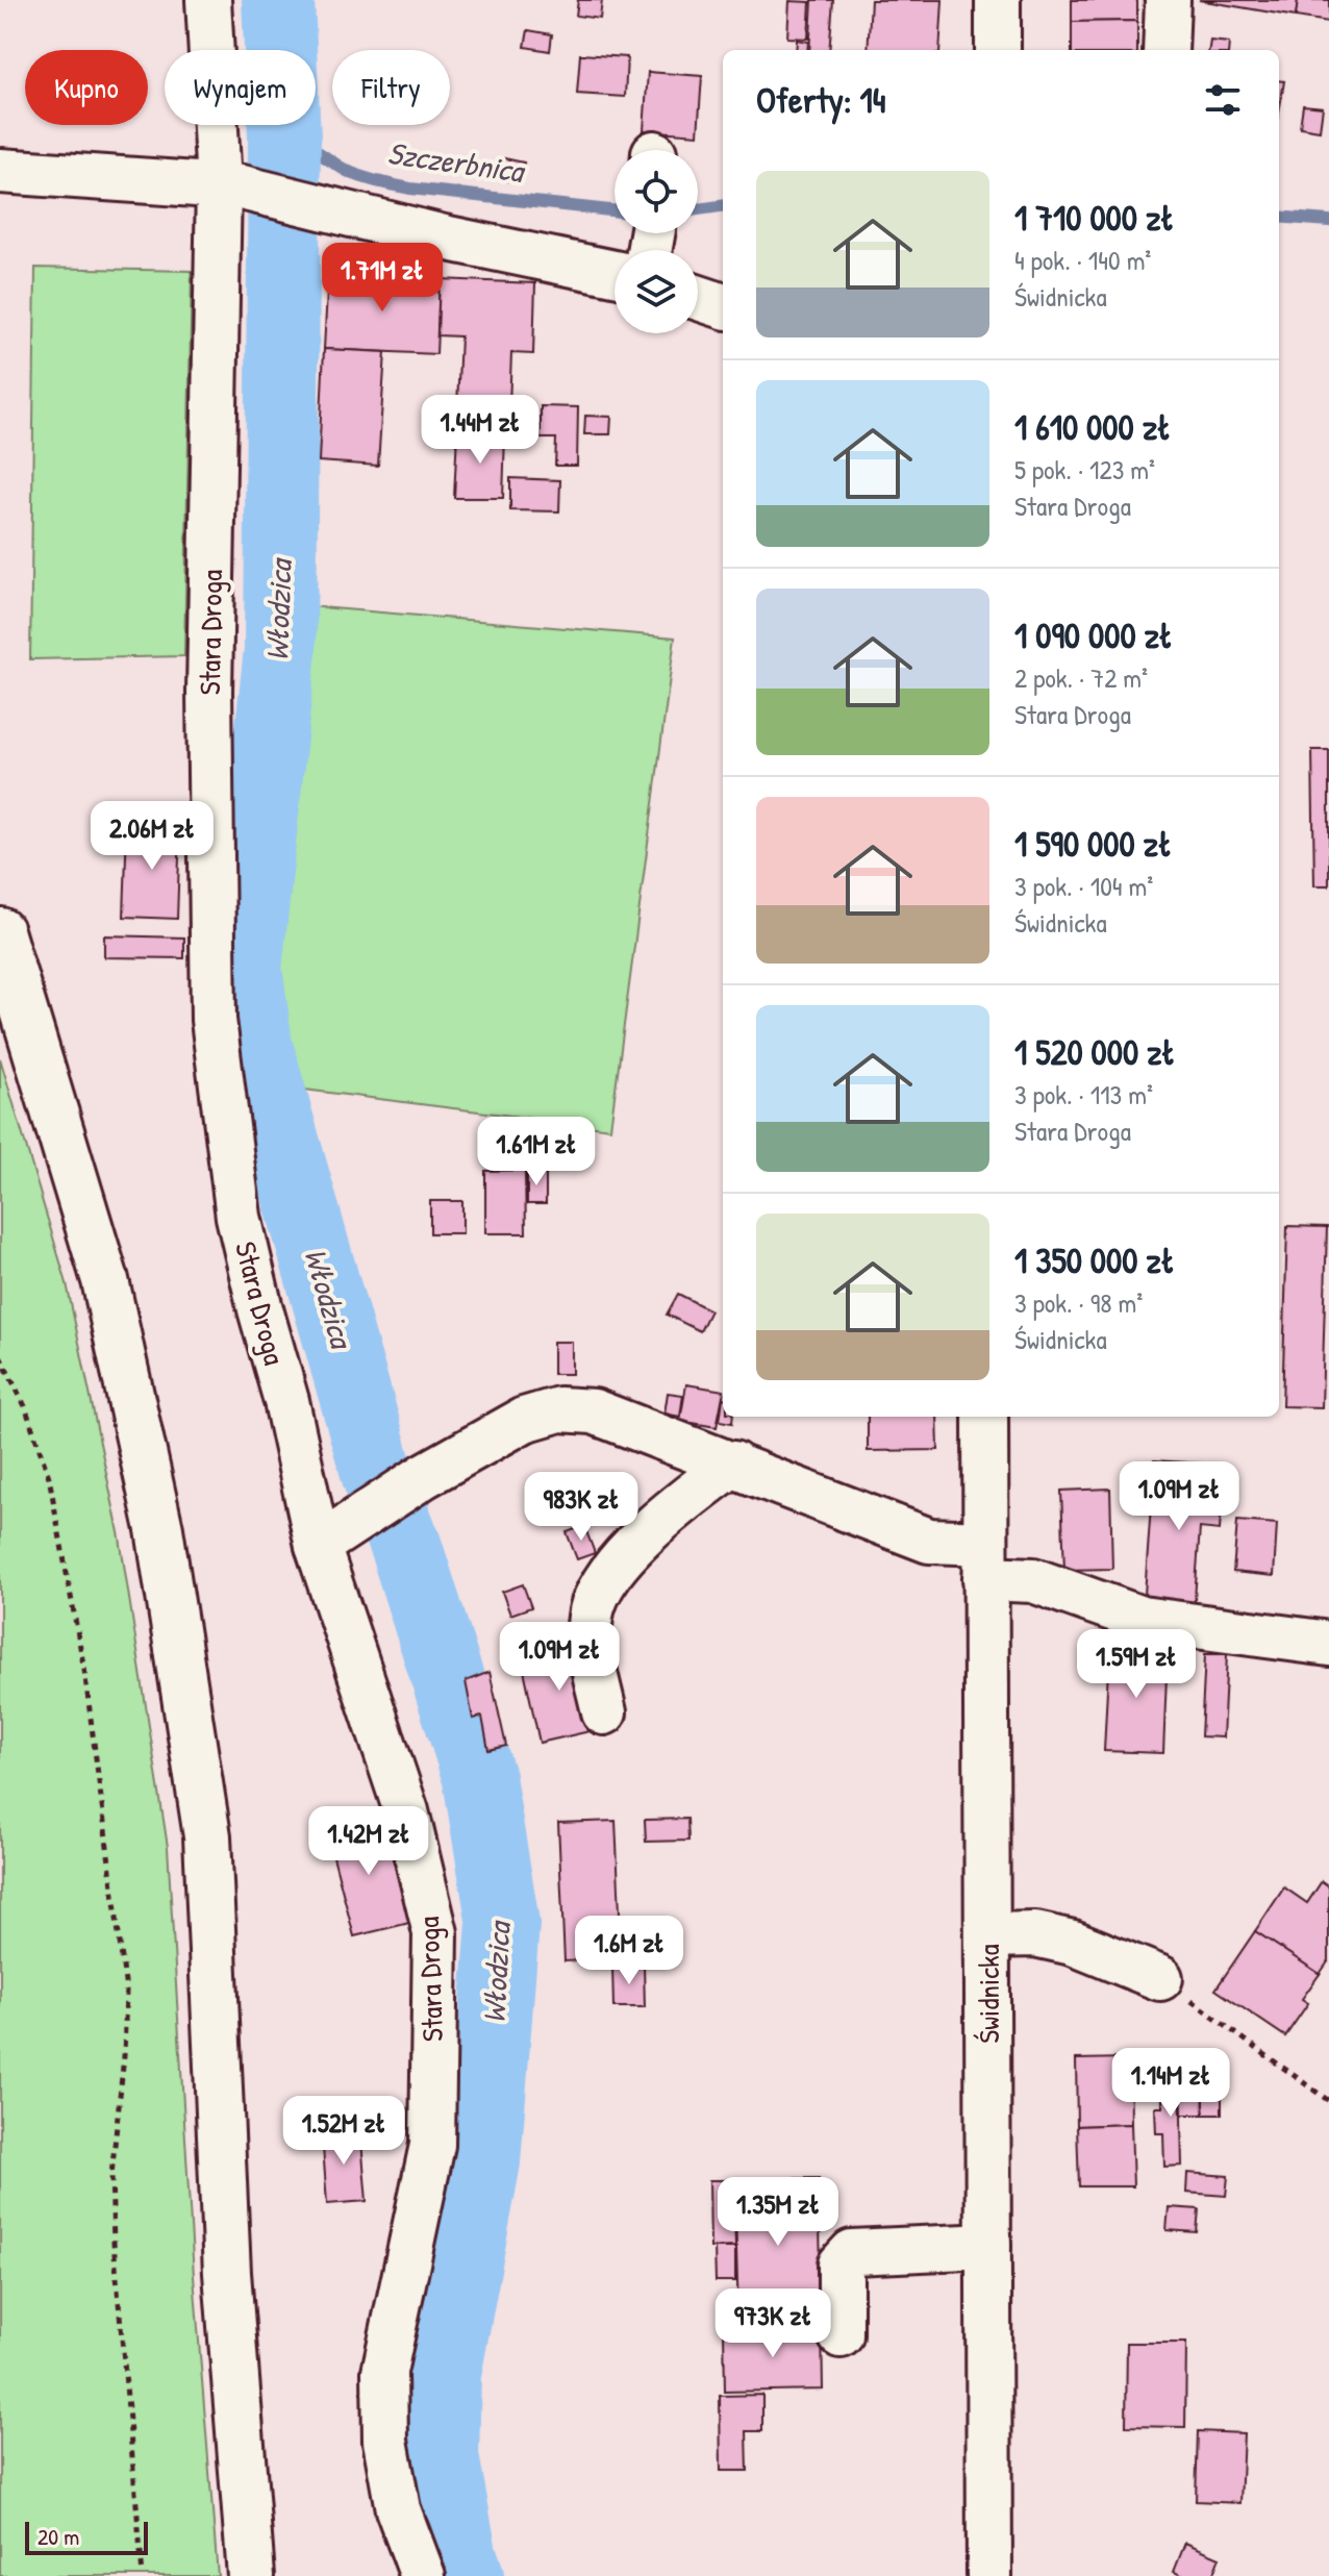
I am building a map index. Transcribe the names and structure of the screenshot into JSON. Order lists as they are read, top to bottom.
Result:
{
  "streets": {
    "street": ["Stara Droga", "Świdnicka"]
  },
  "water": ["Szczerbnica", "Włodzica"],
  "scale_bar": "20 m",
  "page": {
    "chip": ["Kupno", "Wynajem", "Filtry"],
    "heading": "Oferty: 14",
    "list": [
      {
        "name": "1 710 000 zł",
        "note": "4 pok. · 140 m² · Świdnicka"
      },
      {
        "name": "1 610 000 zł",
        "note": "5 pok. · 123 m² · Stara Droga"
      },
      {
        "name": "1 090 000 zł",
        "note": "2 pok. · 72 m² · Stara Droga"
      },
      {
        "name": "1 590 000 zł",
        "note": "3 pok. · 104 m² · Świdnicka"
      },
      {
        "name": "1 520 000 zł",
        "note": "3 pok. · 113 m² · Stara Droga"
      },
      {
        "name": "1 350 000 zł",
        "note": "3 pok. · 98 m² · Świdnicka"
      }
    ],
    "price": [
      "1.71M zł",
      "1.44M zł",
      "2.06M zł",
      "1.61M zł",
      "1.09M zł",
      "983K zł",
      "1.09M zł",
      "1.59M zł",
      "1.42M zł",
      "1.6M zł",
      "1.14M zł",
      "1.52M zł",
      "1.35M zł",
      "973K zł"
    ],
    "scale": "20 m"
  }
}
